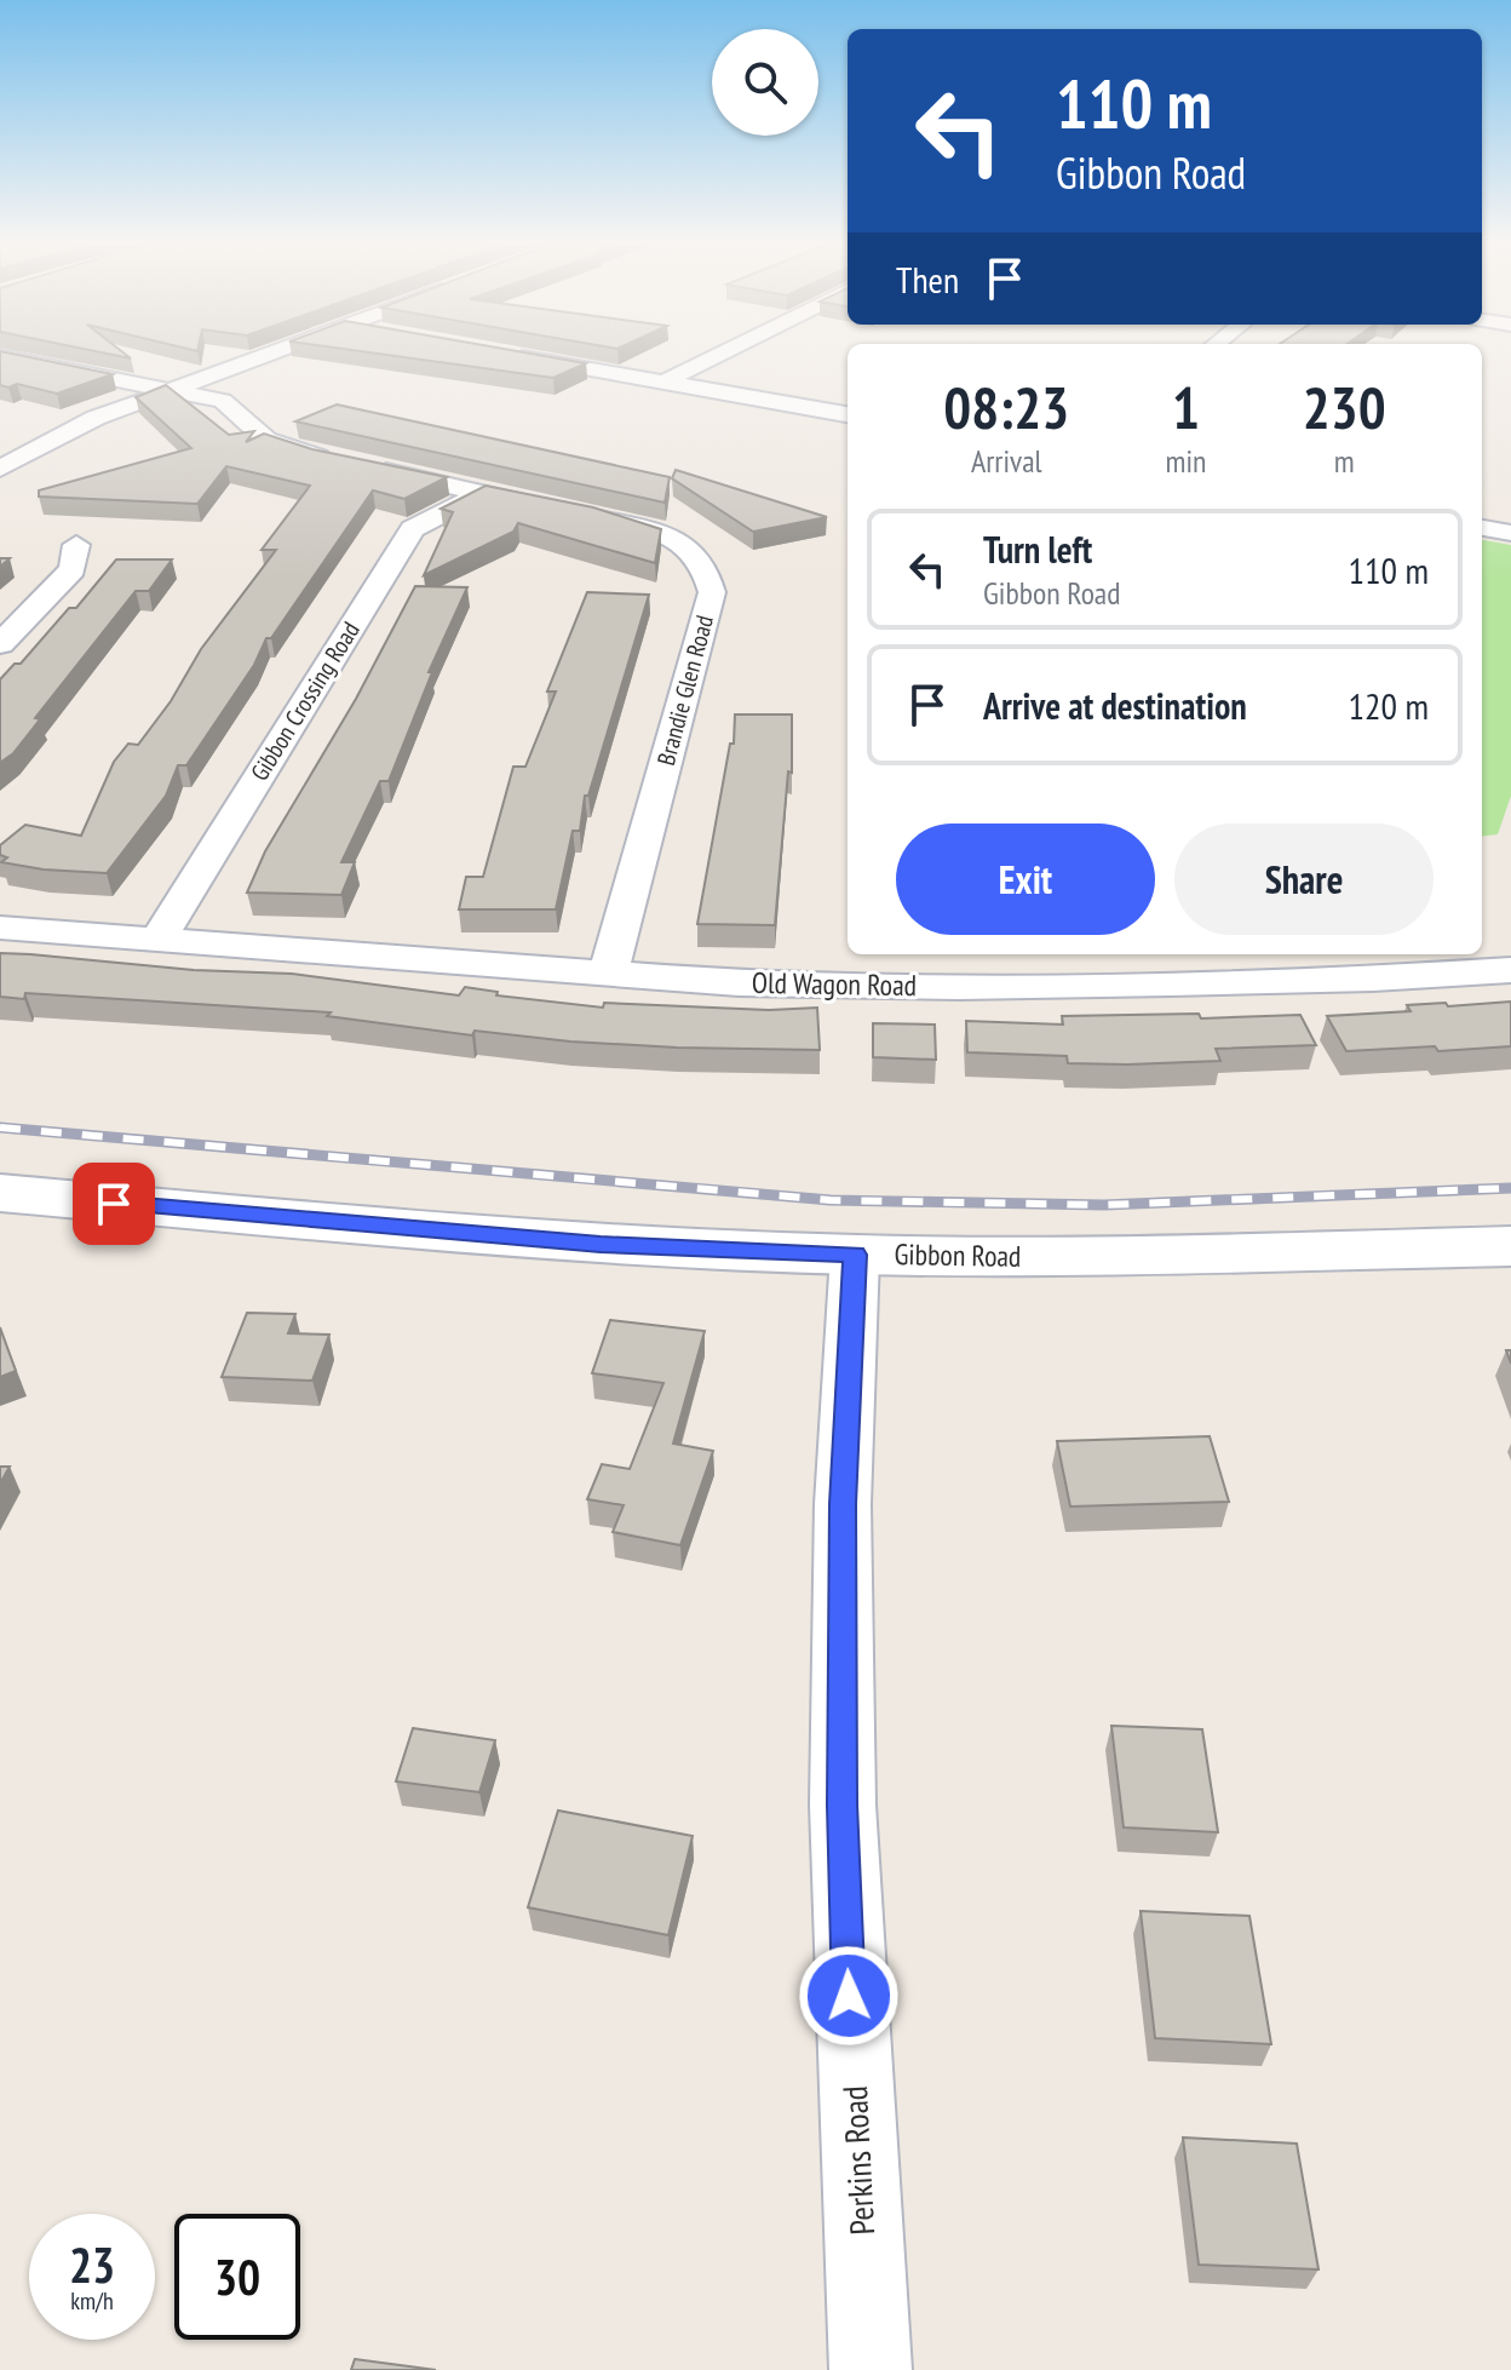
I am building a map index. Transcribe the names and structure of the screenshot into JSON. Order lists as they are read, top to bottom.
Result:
{
  "streets": {
    "main road": ["Gibbon Road"],
    "street": [
      "Brandie Glen Road",
      "Gibbon Crossing Road",
      "Old Wagon Road",
      "Perkins Road"
    ]
  },
  "crossings": [
    ["Brandie Glen Road", "Gibbon Crossing Road"],
    ["Brandie Glen Road", "Old Wagon Road"],
    ["Gibbon Crossing Road", "Old Wagon Road"],
    ["Gibbon Road", "Perkins Road"]
  ],
  "page": {
    "turn": ["110 m", "Gibbon Road"],
    "then": "Then",
    "eta": [
      "08:23",
      "Arrival",
      "1",
      "min",
      "230",
      "m"
    ],
    "list": [
      {
        "name": "Turn left",
        "note": "Gibbon Road",
        "value": "110 m"
      },
      {
        "name": "Arrive at destination",
        "value": "120 m"
      }
    ],
    "buttons": ["Exit", "Share"],
    "speed": "23 km/h",
    "limit": "30"
  }
}
